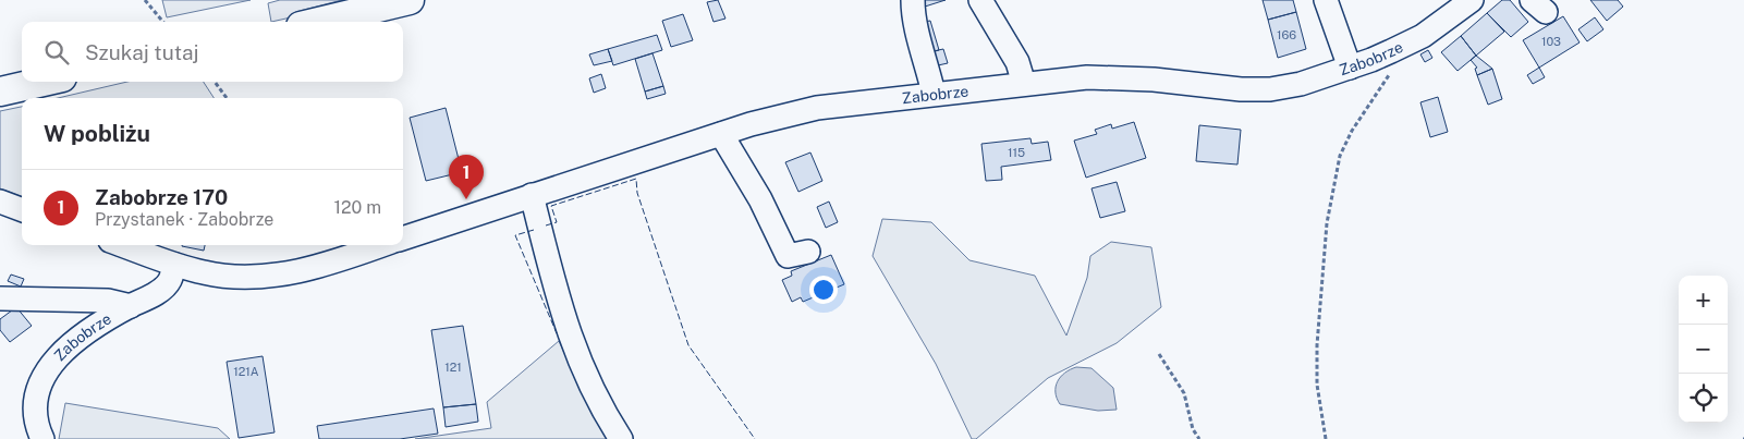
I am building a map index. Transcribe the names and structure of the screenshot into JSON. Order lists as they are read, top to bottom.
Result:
{
  "streets": {
    "street": ["Zabobrze"]
  },
  "house_numbers": [
    "166",
    "103",
    "115",
    "121",
    "121A"
  ],
  "page": {
    "search": "Szukaj tutaj",
    "heading": "W pobliżu",
    "pins": "1",
    "list": [
      {
        "mark": "1",
        "name": "Zabobrze 170",
        "note": "Przystanek · Zabobrze",
        "value": "120 m"
      }
    ],
    "map_buttons": ["+", "−"]
  }
}
